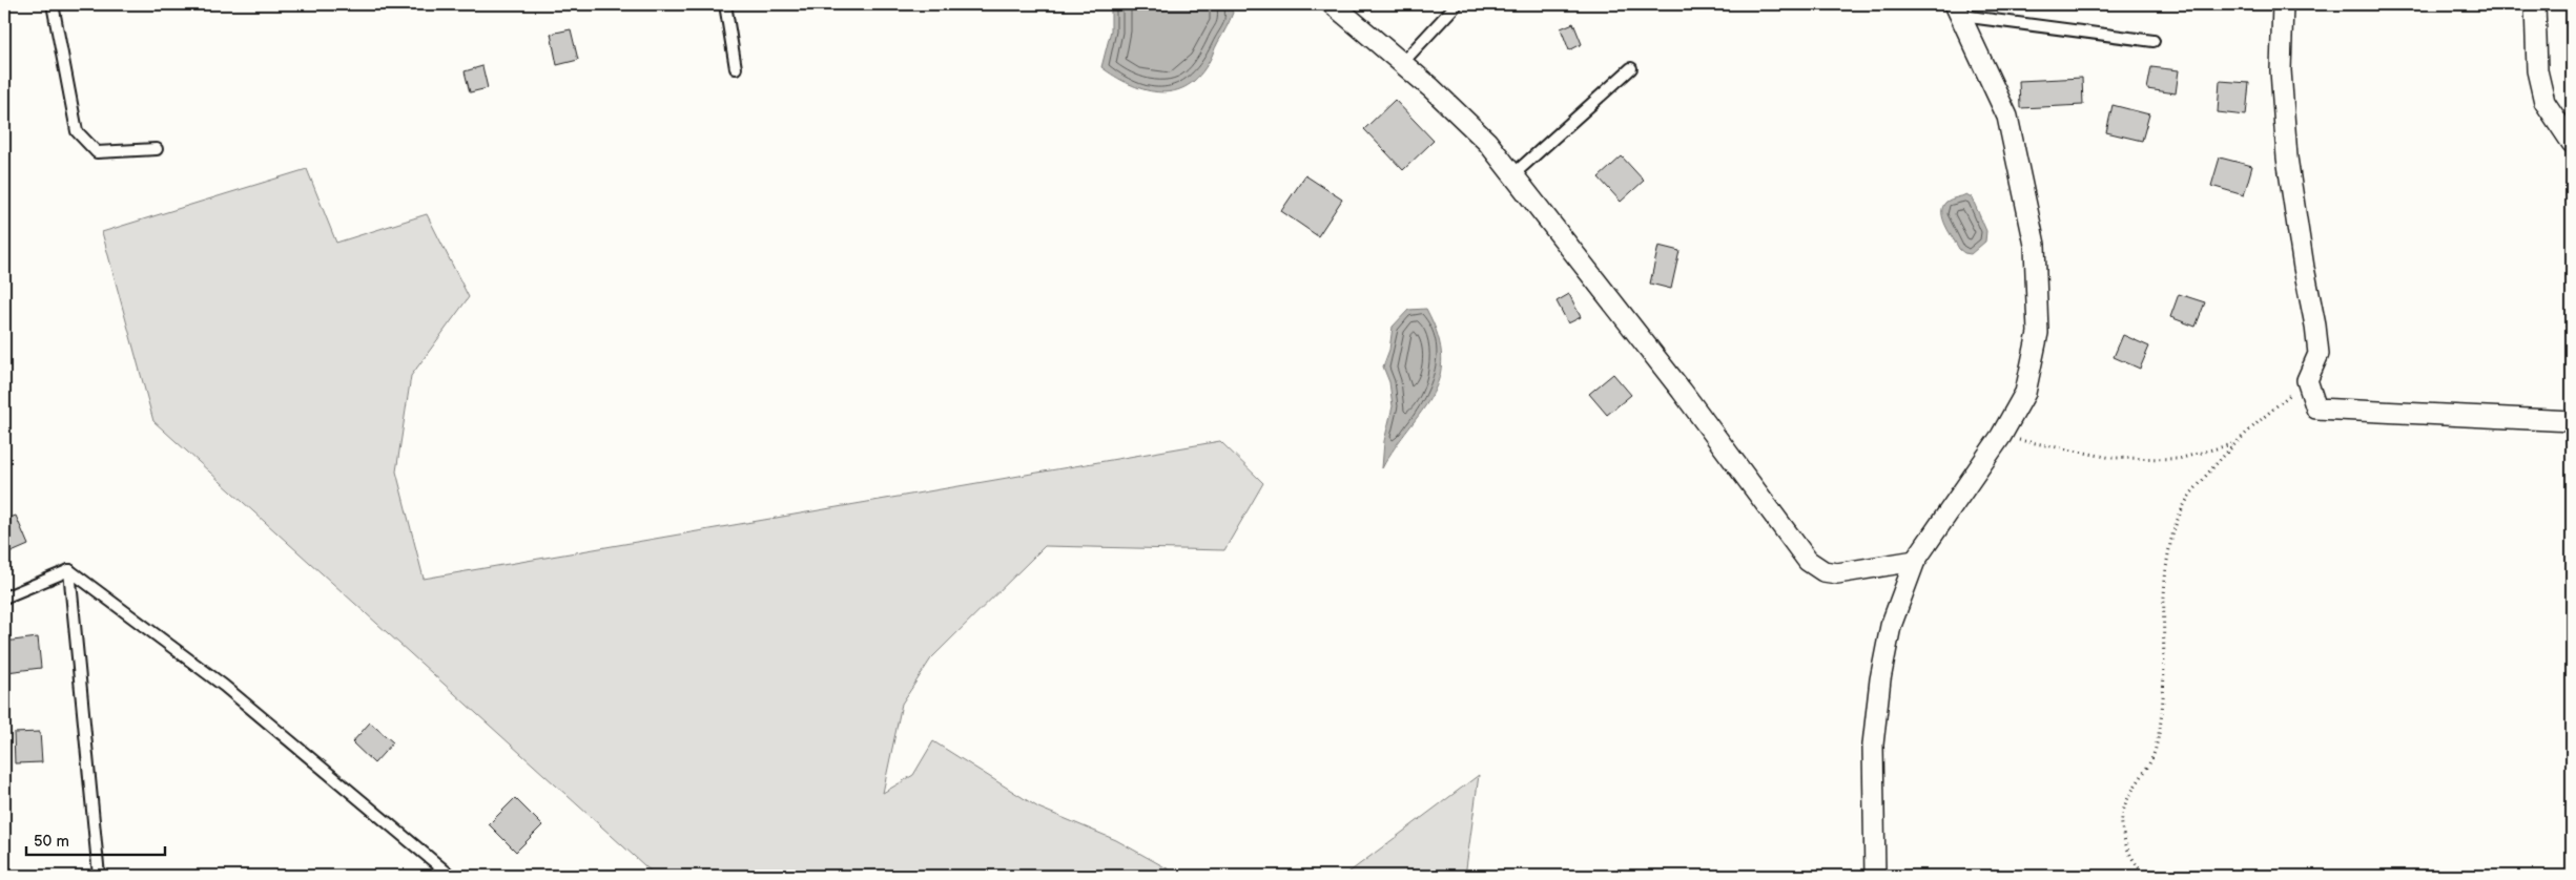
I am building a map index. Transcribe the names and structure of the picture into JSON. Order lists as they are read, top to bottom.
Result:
{
  "scale_bar": "50 m"
}
